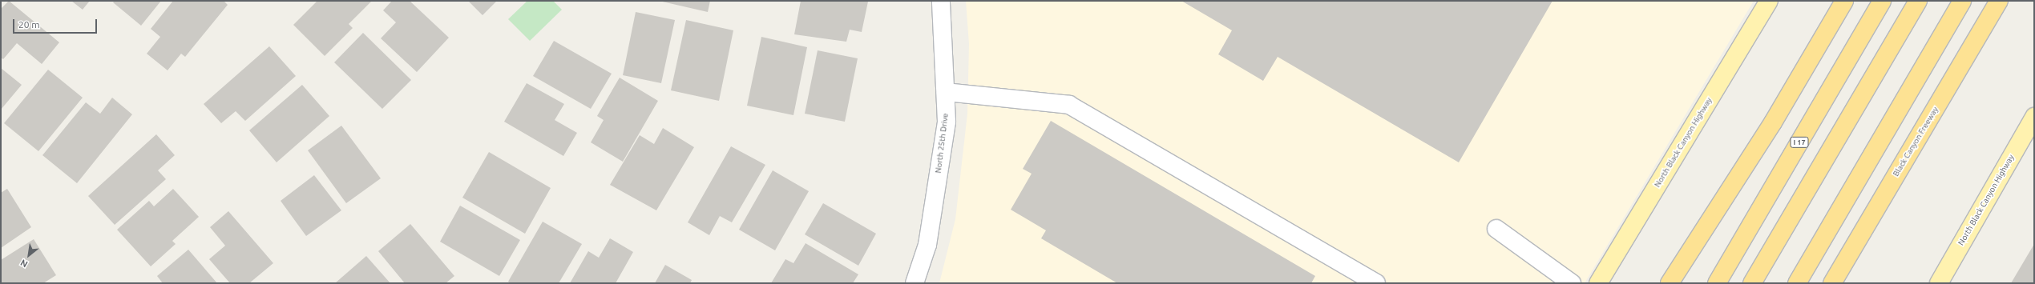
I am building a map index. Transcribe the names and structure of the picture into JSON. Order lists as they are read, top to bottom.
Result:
{
  "streets": {
    "highway": ["Black Canyon Freeway", "I 17"],
    "main road": ["North Black Canyon Highway"],
    "street": ["North 25th Drive"]
  },
  "scale_bar": "20 m",
  "north": "bottom left"
}
